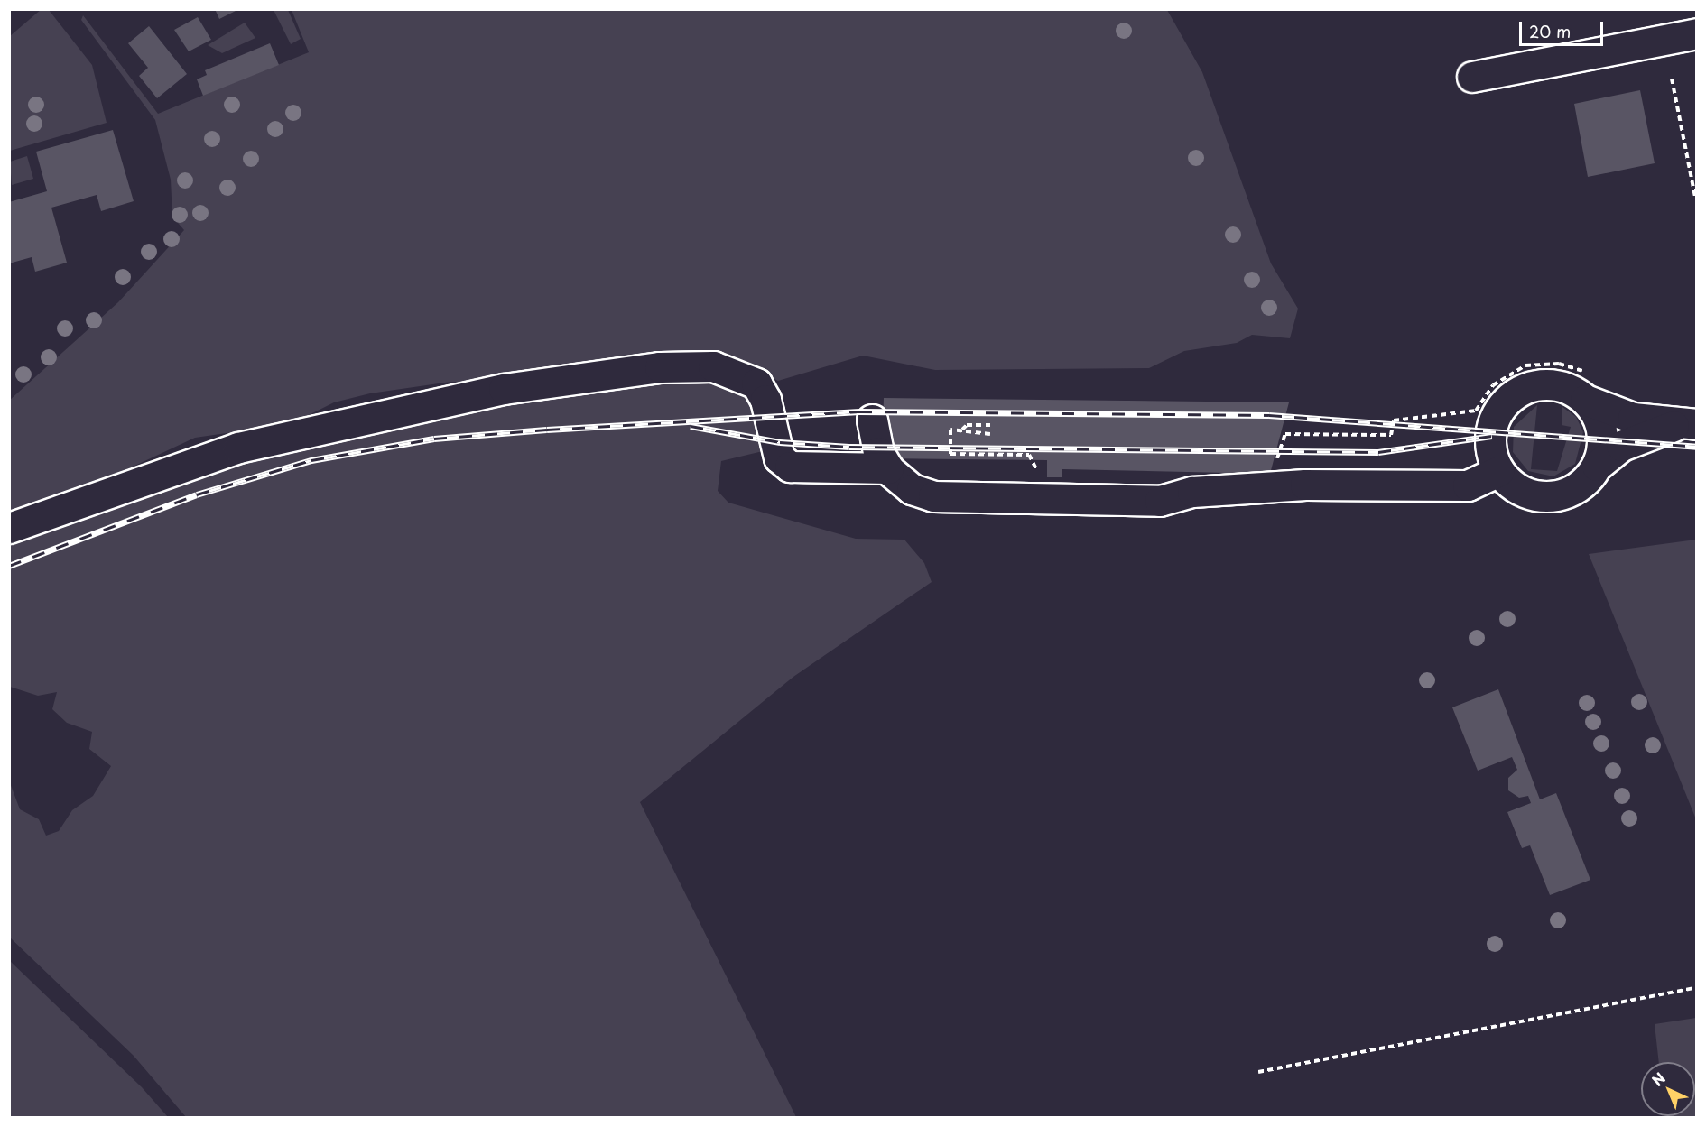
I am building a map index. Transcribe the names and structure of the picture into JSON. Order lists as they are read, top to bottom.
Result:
{
  "scale_bar": "20 m",
  "north": "top left"
}
